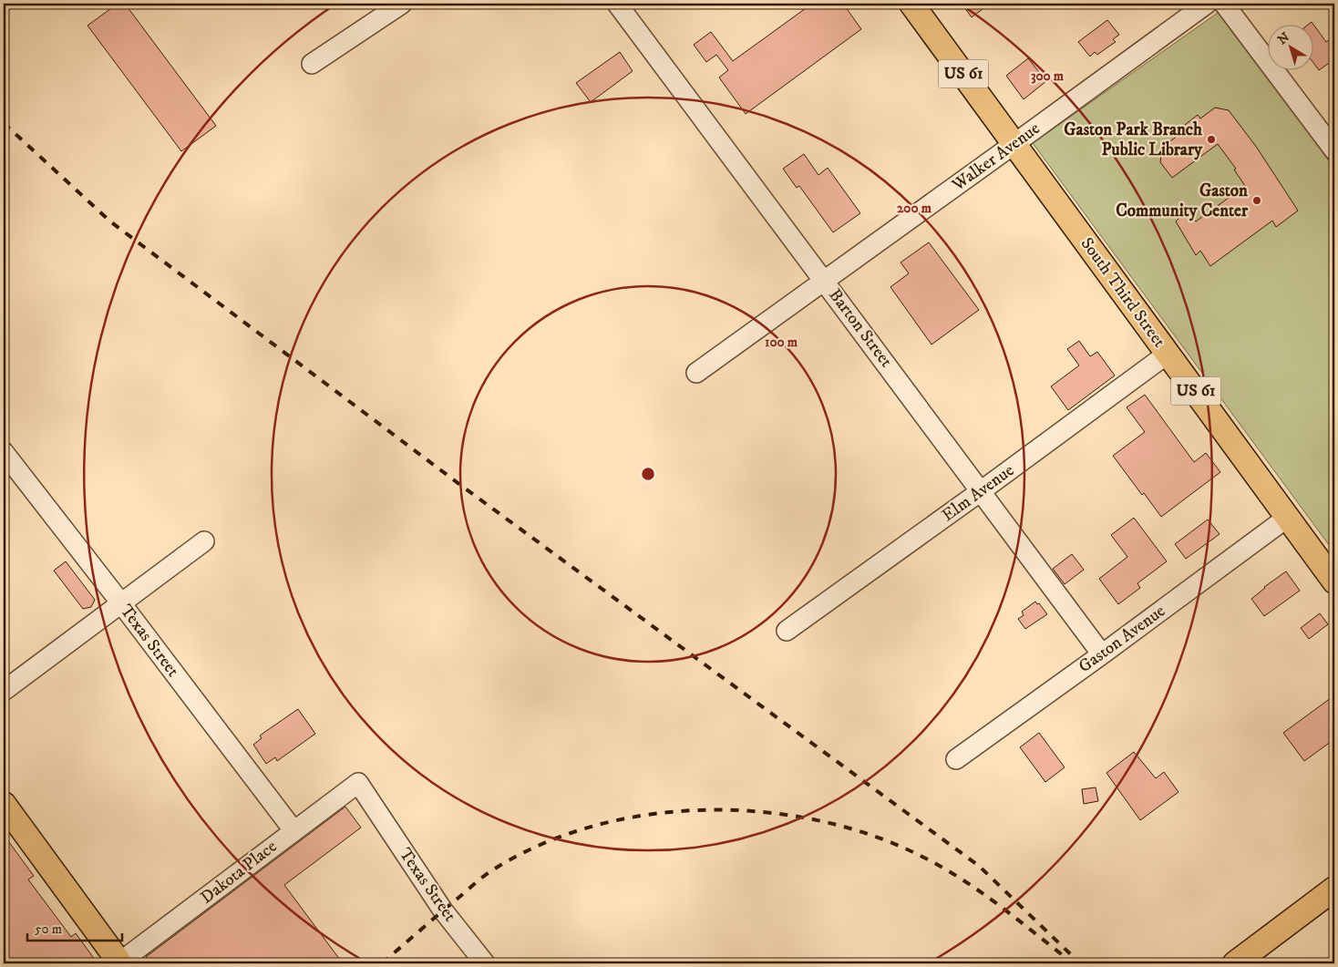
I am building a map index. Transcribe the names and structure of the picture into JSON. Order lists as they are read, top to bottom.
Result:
{
  "streets": {
    "main road": ["US 61", "South Third Street"],
    "street": [
      "Walker Avenue",
      "Barton Street",
      "Elm Avenue",
      "Gaston Avenue",
      "Texas Street",
      "Dakota Place"
    ]
  },
  "crossings": [
    ["Walker Avenue", "South Third Street"],
    ["Walker Avenue", "Barton Street"],
    ["South Third Street", "Elm Avenue"],
    ["South Third Street", "Gaston Avenue"],
    ["Barton Street", "Elm Avenue"],
    ["Barton Street", "Gaston Avenue"],
    ["Texas Street", "Dakota Place"]
  ],
  "places": ["Gaston Park Branch Public Library", "Gaston Community Center"],
  "scale_bar": "50 m",
  "north": "top left",
  "rings": ["300 m", "200 m", "100 m"]
}
